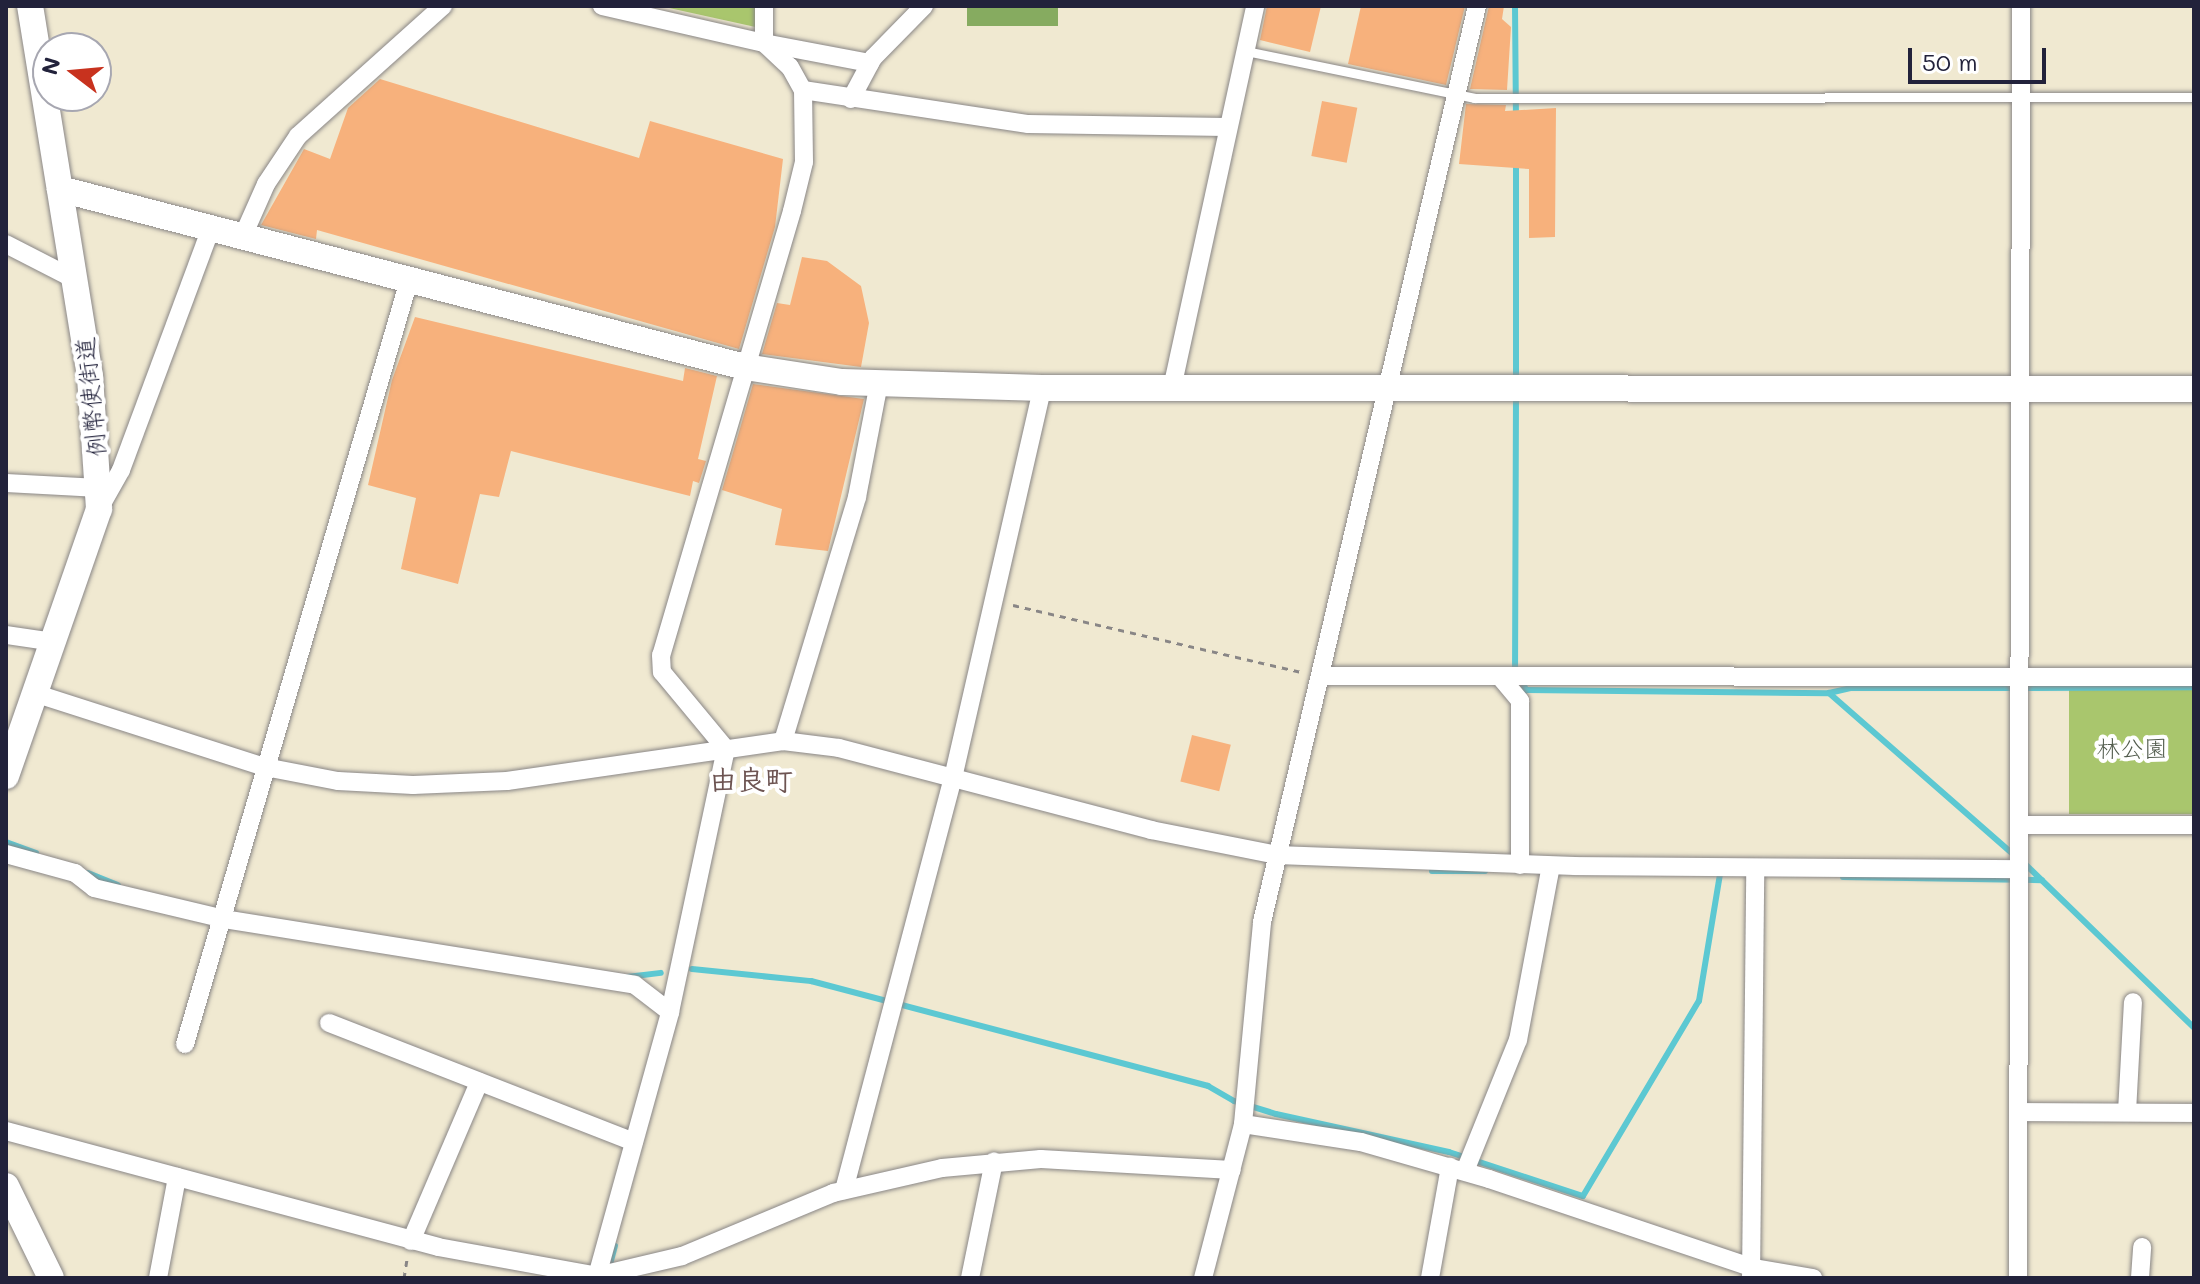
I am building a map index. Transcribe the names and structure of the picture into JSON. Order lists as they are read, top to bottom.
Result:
{
  "streets": {
    "street": ["例幣使街道"]
  },
  "districts": ["由良町"],
  "parks": ["林公園"],
  "scale_bar": "50 m",
  "north": "left"
}
